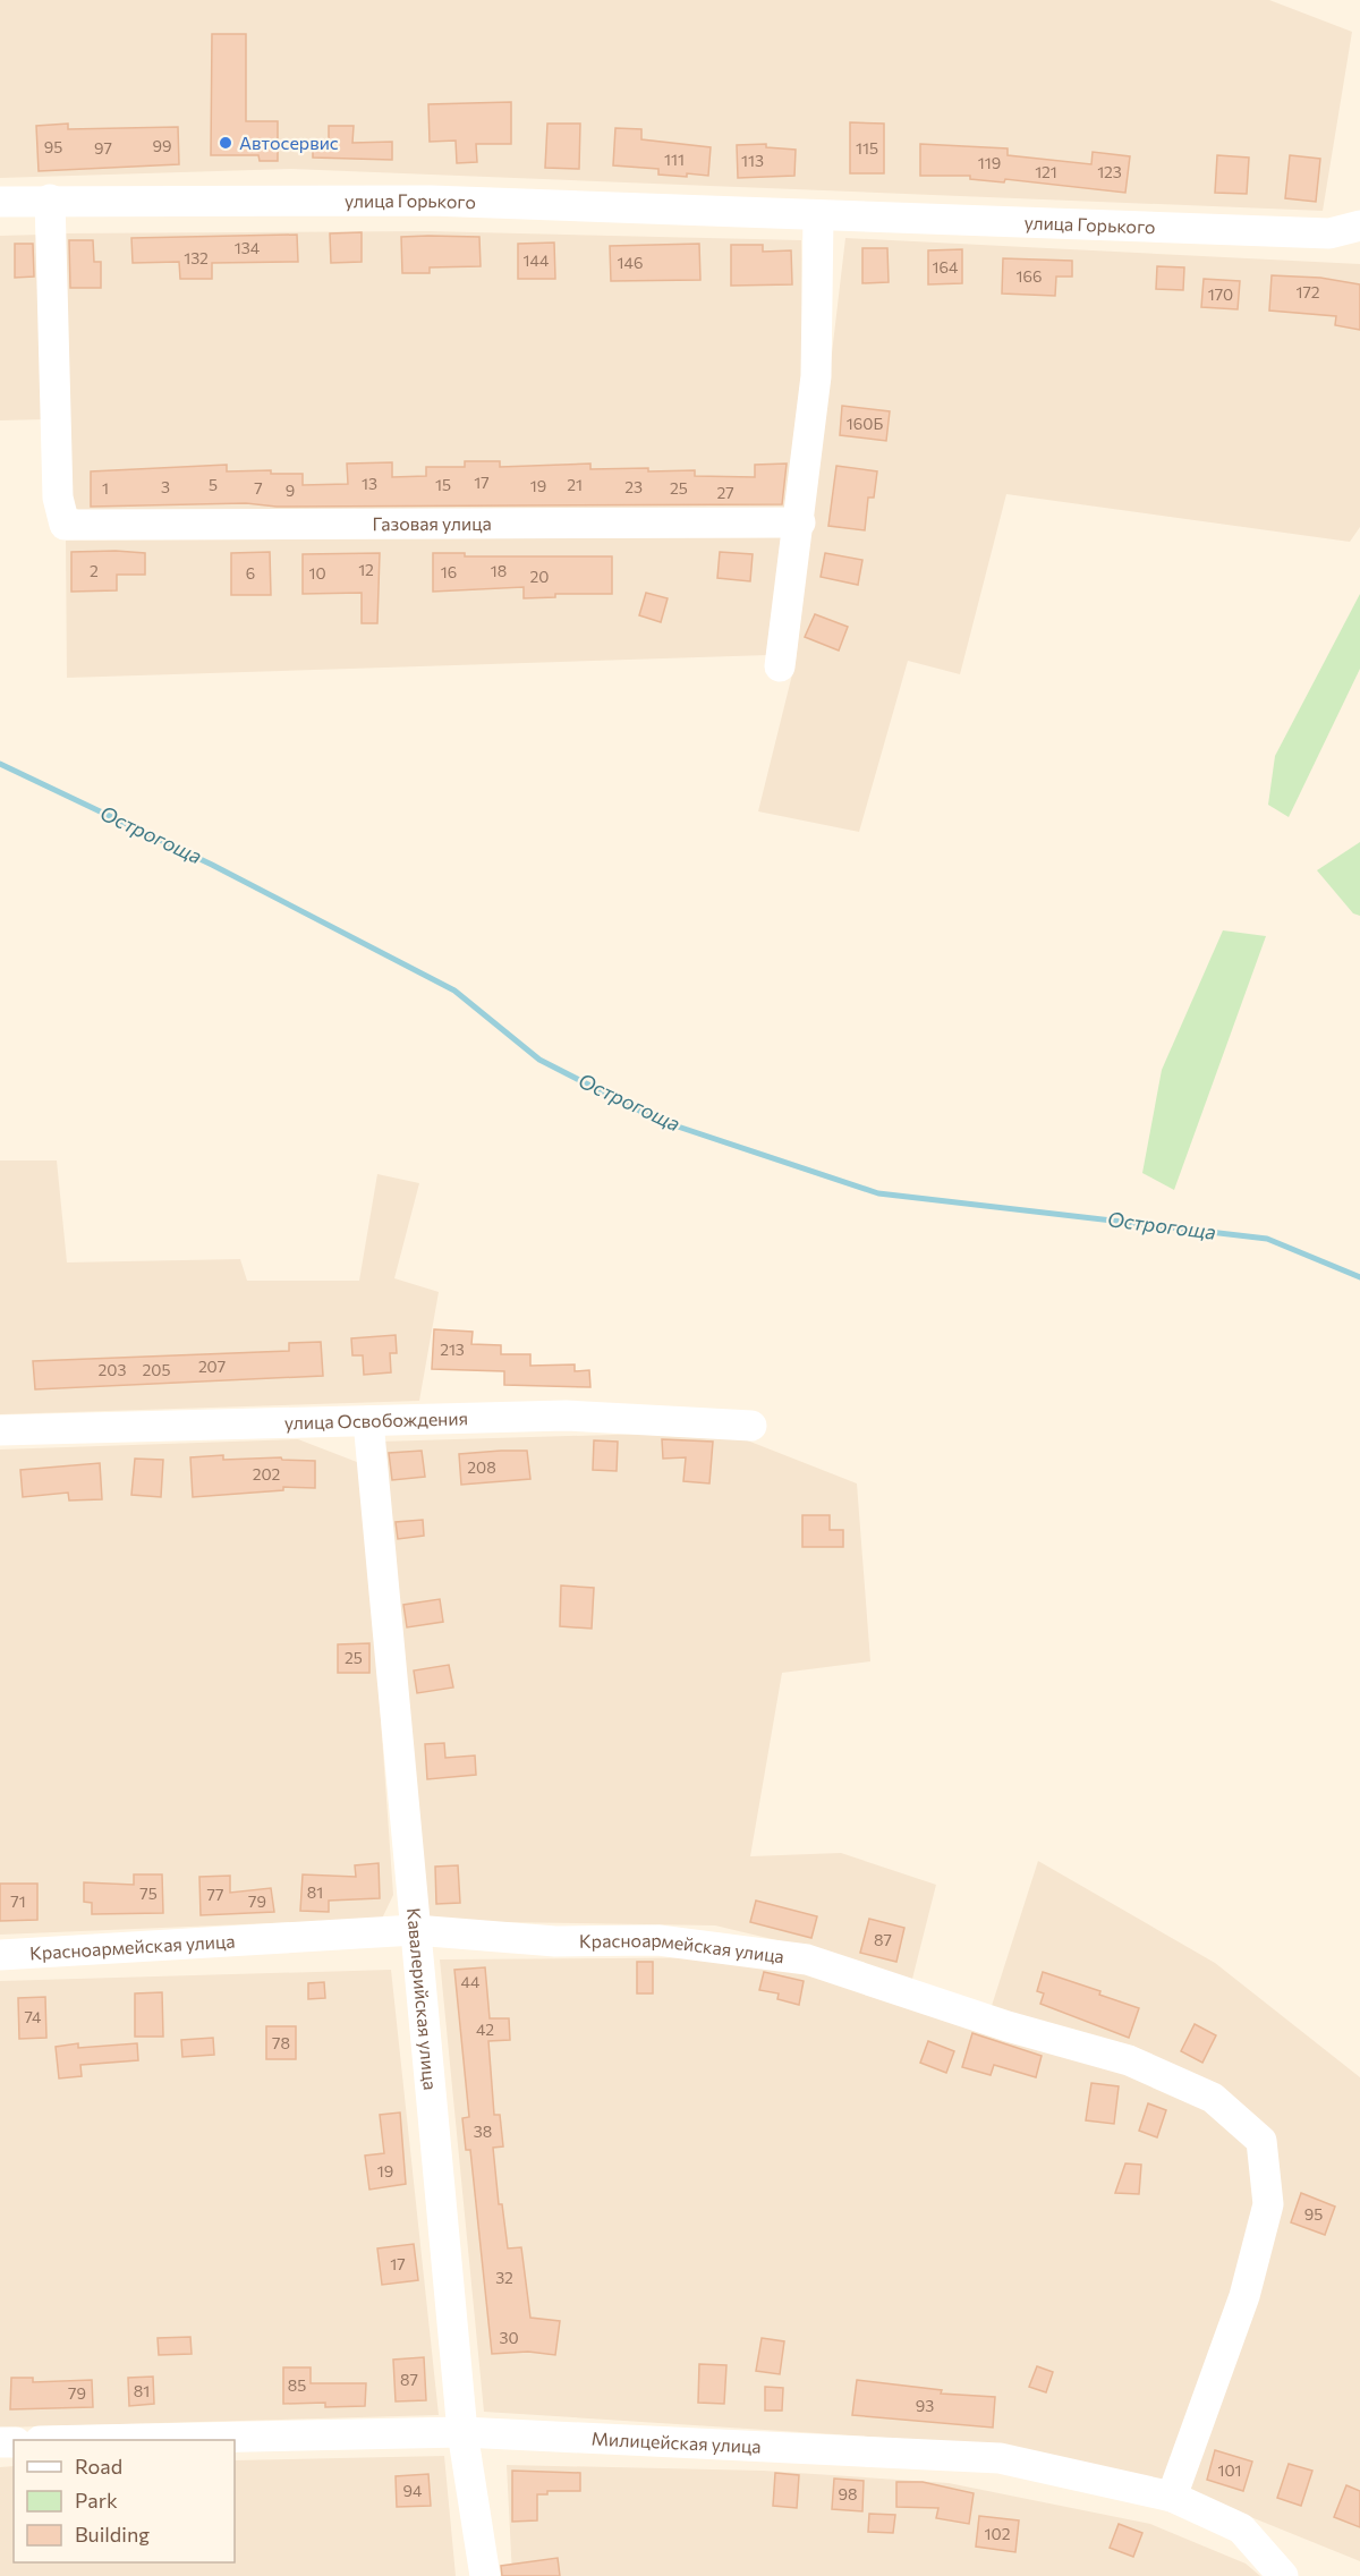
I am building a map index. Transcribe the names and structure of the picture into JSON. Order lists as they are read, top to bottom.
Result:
{
  "streets": {
    "street": [
      "улица Горького",
      "Газовая улица",
      "улица Освобождения",
      "Красноармейская улица",
      "Кавалерийская улица",
      "Милицейская улица"
    ]
  },
  "crossings": [
    ["улица Горького", "Газовая улица"],
    ["улица Освобождения", "Кавалерийская улица"],
    ["Красноармейская улица", "Кавалерийская улица"],
    ["Красноармейская улица", "Милицейская улица"],
    ["Кавалерийская улица", "Милицейская улица"]
  ],
  "water": ["Острогоща"],
  "places": ["Автосервис"],
  "house_numbers": [
    "99",
    "95",
    "97",
    "115",
    "111",
    "113",
    "119",
    "121",
    "123",
    "134",
    "132",
    "144",
    "146",
    "164",
    "166",
    "172",
    "170",
    "160Б",
    "17",
    "13",
    "5",
    "15",
    "21",
    "19",
    "3",
    "23",
    "1",
    "7",
    "25",
    "9",
    "27",
    "12",
    "2",
    "18",
    "16",
    "6",
    "10",
    "20",
    "213",
    "207",
    "203",
    "205",
    "208",
    "202",
    "25",
    "81",
    "75",
    "77",
    "71",
    "79",
    "87",
    "44",
    "74",
    "42",
    "78",
    "38",
    "19",
    "95",
    "17",
    "32",
    "30",
    "87",
    "85",
    "81",
    "79",
    "93",
    "101",
    "94",
    "98",
    "102"
  ],
  "legend": ["Road", "Park", "Building"]
}
